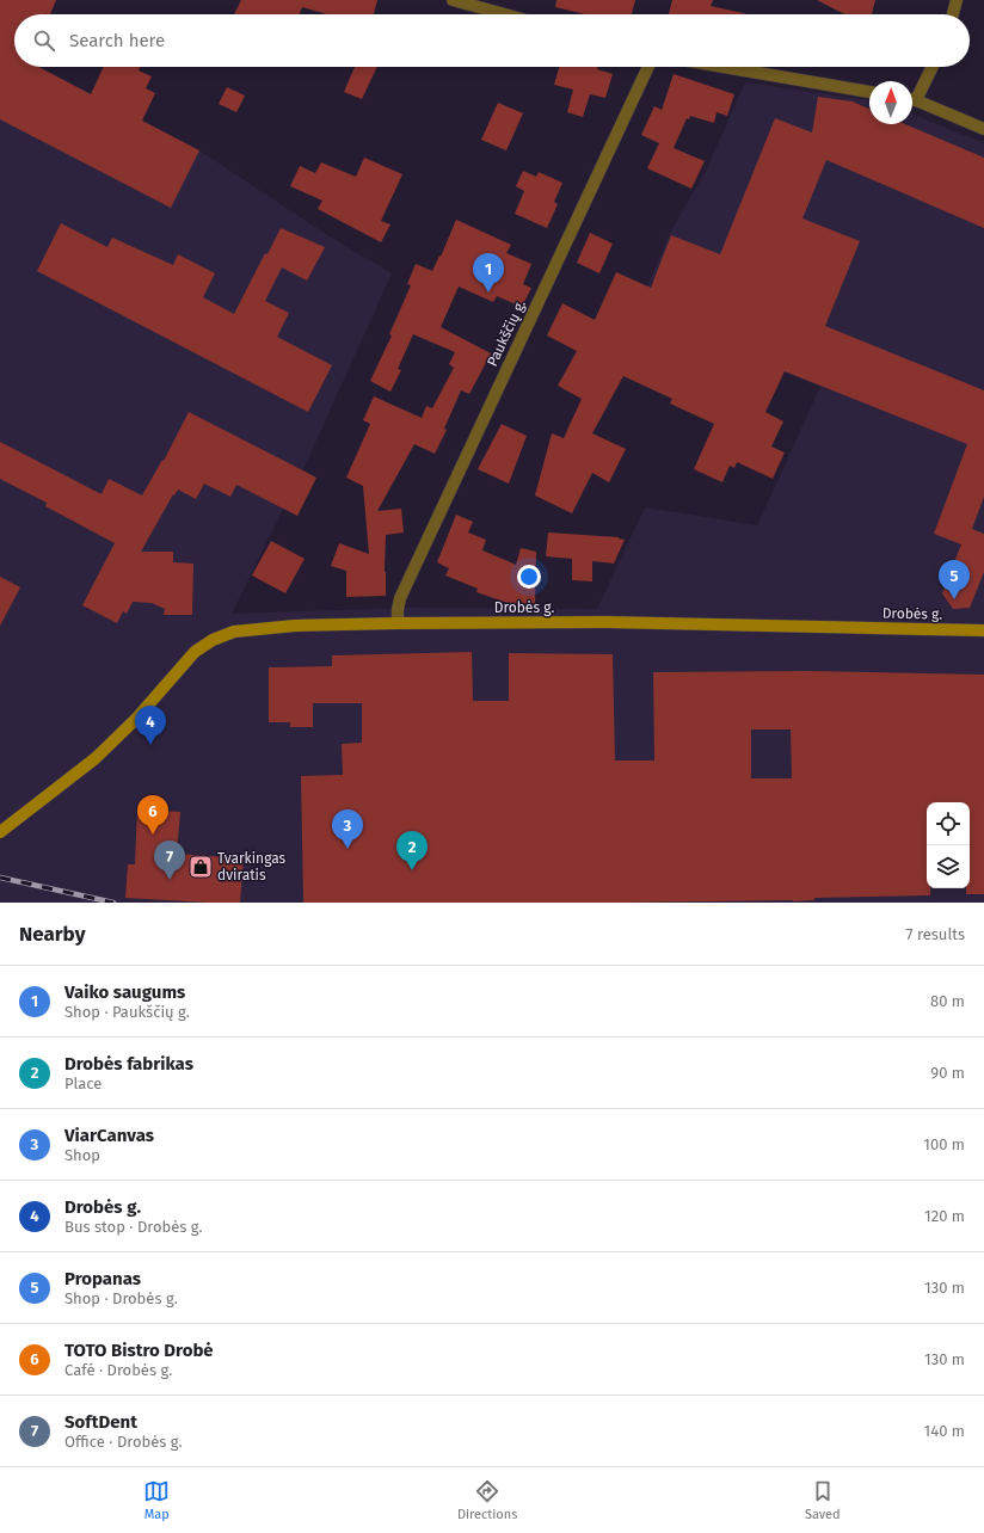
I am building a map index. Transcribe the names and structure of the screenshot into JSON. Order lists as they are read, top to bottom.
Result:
{
  "streets": {
    "street": ["Paukščių g.", "Drobės g."]
  },
  "crossings": [
    ["Paukščių g.", "Drobės g."]
  ],
  "places": {
    "shop": ["Tvarkingas dviratis"]
  },
  "north": "top",
  "page": {
    "search": "Search here",
    "pins": [
      "1",
      "5",
      "4",
      "6",
      "3",
      "2",
      "7"
    ],
    "heading": ["Nearby", "7 results"],
    "list": [
      {
        "mark": "1",
        "name": "Vaiko saugums",
        "note": "Shop · Paukščių g.",
        "value": "80 m"
      },
      {
        "mark": "2",
        "name": "Drobės fabrikas",
        "note": "Place",
        "value": "90 m"
      },
      {
        "mark": "3",
        "name": "ViarCanvas",
        "note": "Shop",
        "value": "100 m"
      },
      {
        "mark": "4",
        "name": "Drobės g.",
        "note": "Bus stop · Drobės g.",
        "value": "120 m"
      },
      {
        "mark": "5",
        "name": "Propanas",
        "note": "Shop · Drobės g.",
        "value": "130 m"
      },
      {
        "mark": "6",
        "name": "TOTO Bistro Drobė",
        "note": "Café · Drobės g.",
        "value": "130 m"
      },
      {
        "mark": "7",
        "name": "SoftDent",
        "note": "Office · Drobės g.",
        "value": "140 m"
      }
    ],
    "nav": ["Map", "Directions", "Saved"]
  }
}
